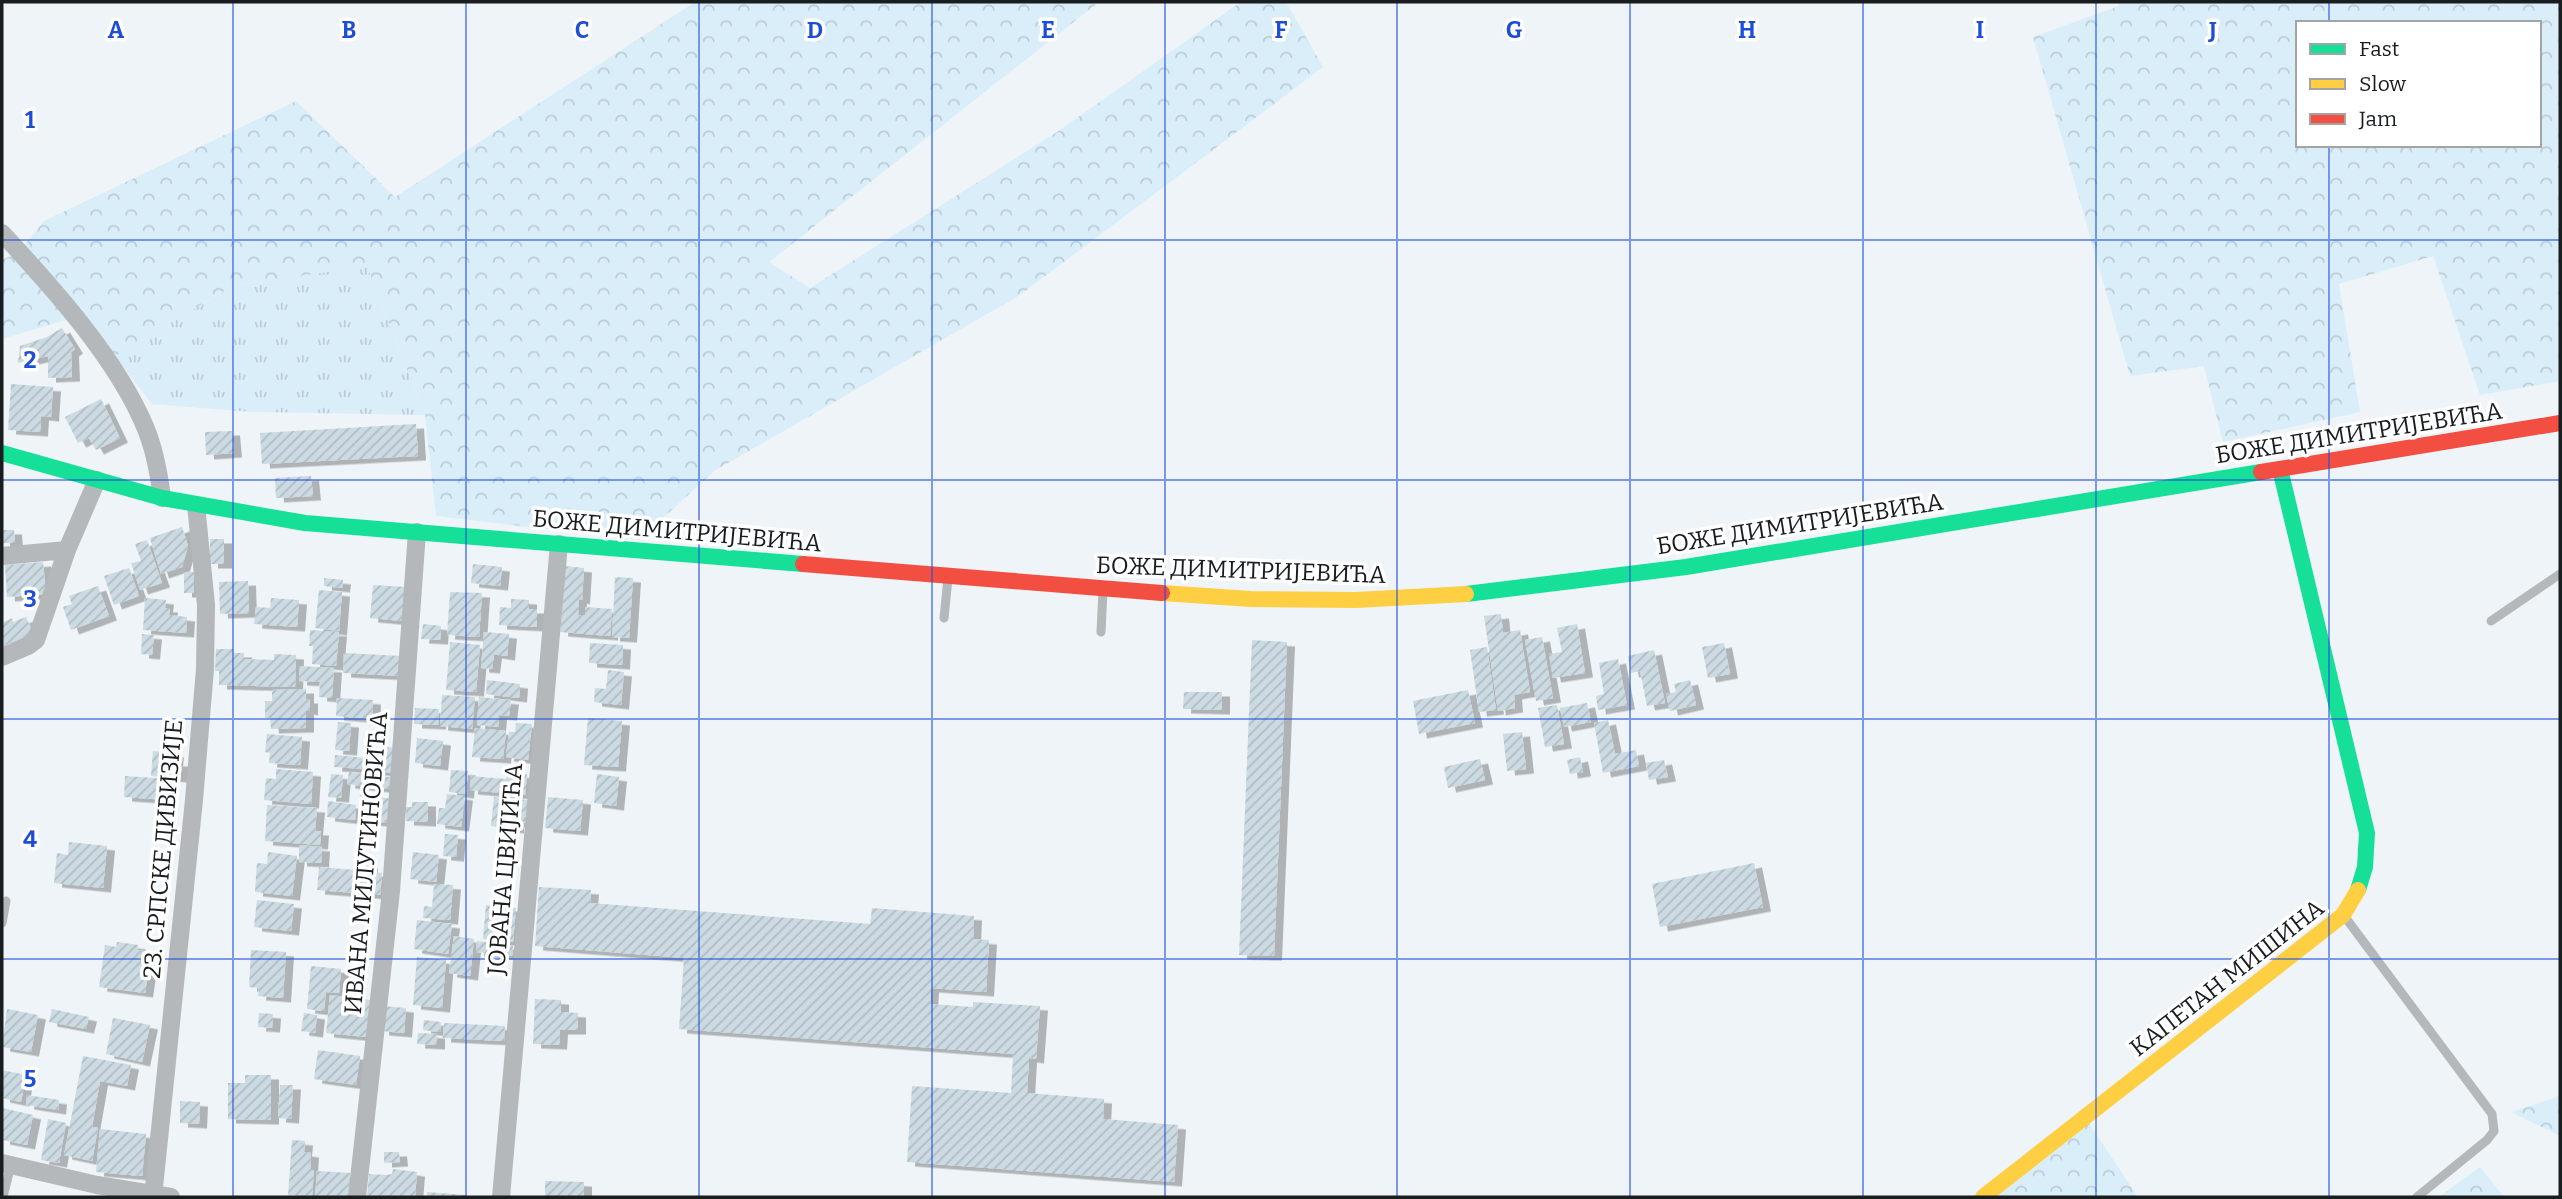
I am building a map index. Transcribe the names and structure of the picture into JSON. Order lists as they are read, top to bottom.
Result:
{
  "streets": {
    "main road": ["БОЖЕ ДИМИТРИЈЕВИЋА", "КАПЕТАН МИШИНА"],
    "street": ["23. СРПСКЕ ДИВИЗИЈЕ", "ИВАНА МИЛУТИНОВИЋА", "ЈОВАНА ЦВИЈИЋА"]
  },
  "crossings": [
    ["БОЖЕ ДИМИТРИЈЕВИЋА", "23. СРПСКЕ ДИВИЗИЈЕ"],
    ["БОЖЕ ДИМИТРИЈЕВИЋА", "ИВАНА МИЛУТИНОВИЋА"],
    ["БОЖЕ ДИМИТРИЈЕВИЋА", "ЈОВАНА ЦВИЈИЋА"]
  ],
  "legend": ["Fast", "Slow", "Jam"],
  "grid": {
    "columns": [
      "A",
      "B",
      "C",
      "D",
      "E",
      "F",
      "G",
      "H",
      "I",
      "J"
    ],
    "rows": [
      "1",
      "2",
      "3",
      "4",
      "5"
    ]
  }
}
